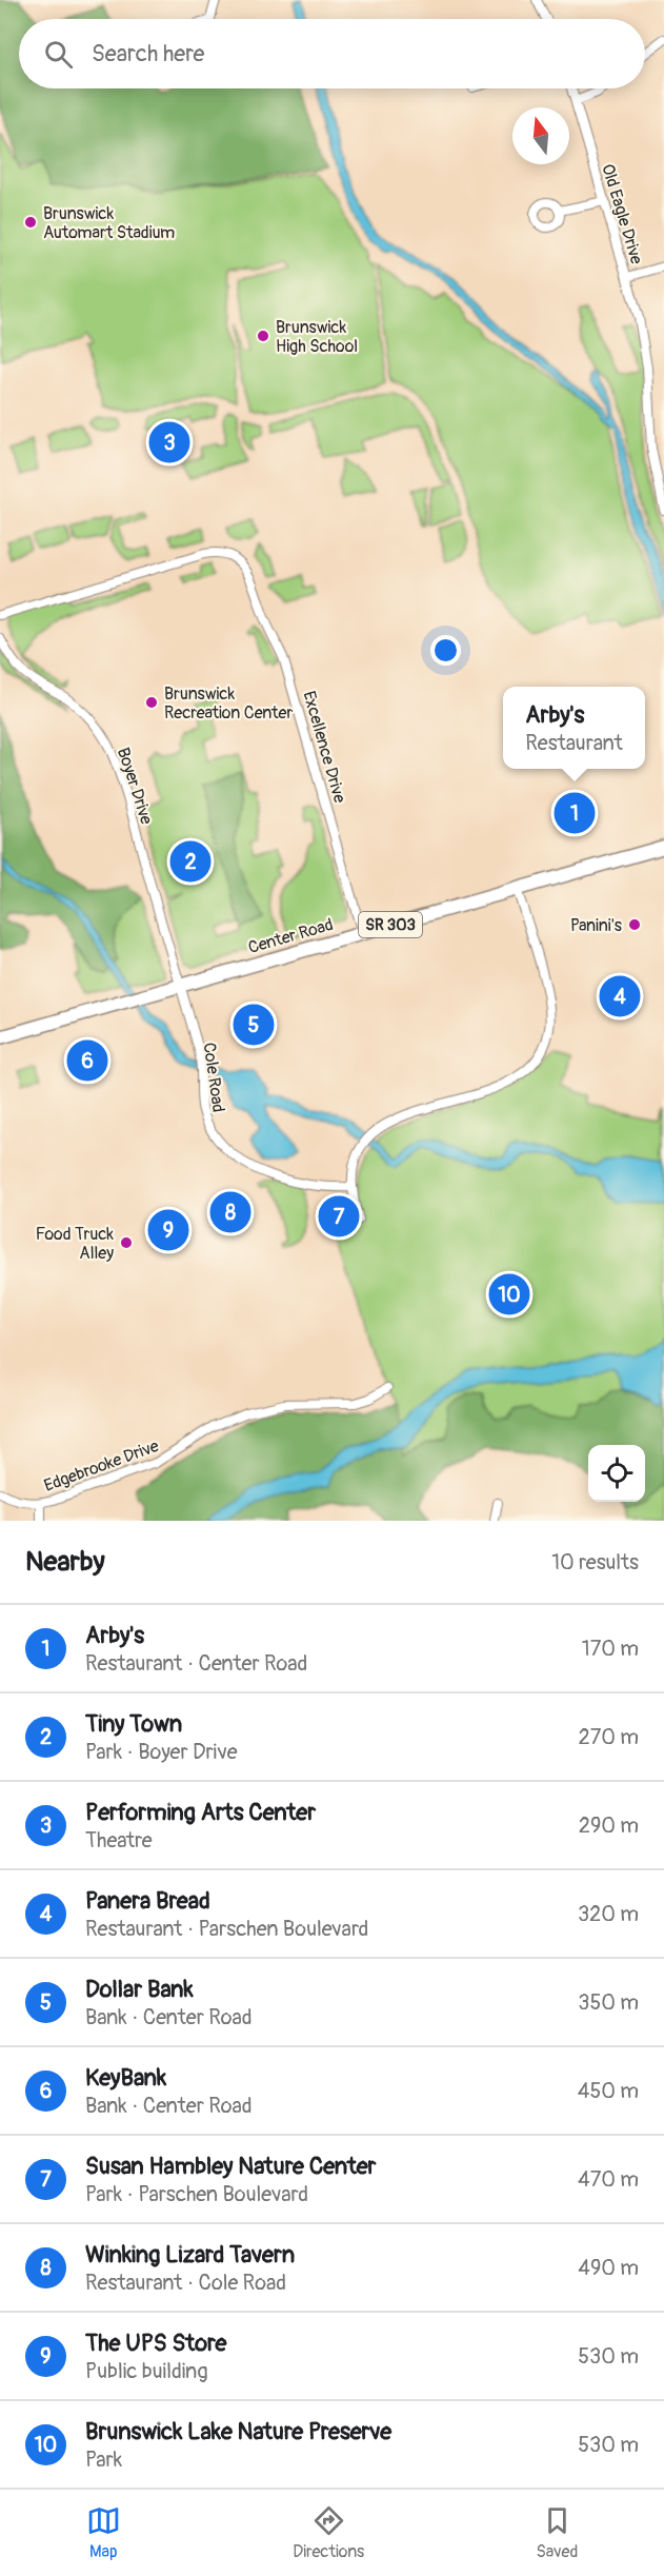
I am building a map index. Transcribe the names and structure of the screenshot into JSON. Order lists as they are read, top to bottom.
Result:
{
  "streets": {
    "main road": ["SR 303", "Center Road"],
    "street": [
      "Old Eagle Drive",
      "Excellence Drive",
      "Boyer Drive",
      "Cole Road",
      "Edgebrooke Drive"
    ]
  },
  "crossings": [
    ["Excellence Drive", "Center Road"],
    ["Boyer Drive", "Center Road"],
    ["Boyer Drive", "Cole Road"],
    ["Center Road", "Cole Road"]
  ],
  "places": [
    "Brunswick Automart Stadium",
    "Brunswick High School",
    "Brunswick Recreation Center",
    "Panini's",
    "Food Truck Alley"
  ],
  "north": "top",
  "page": {
    "search": "Search here",
    "pins": [
      "3",
      "1",
      "2",
      "4",
      "5",
      "6",
      "8",
      "7",
      "9",
      "10"
    ],
    "popup": ["Arby's", "Restaurant"],
    "heading": ["Nearby", "10 results"],
    "list": [
      {
        "mark": "1",
        "name": "Arby's",
        "note": "Restaurant · Center Road",
        "value": "170 m"
      },
      {
        "mark": "2",
        "name": "Tiny Town",
        "note": "Park · Boyer Drive",
        "value": "270 m"
      },
      {
        "mark": "3",
        "name": "Performing Arts Center",
        "note": "Theatre",
        "value": "290 m"
      },
      {
        "mark": "4",
        "name": "Panera Bread",
        "note": "Restaurant · Parschen Boulevard",
        "value": "320 m"
      },
      {
        "mark": "5",
        "name": "Dollar Bank",
        "note": "Bank · Center Road",
        "value": "350 m"
      },
      {
        "mark": "6",
        "name": "KeyBank",
        "note": "Bank · Center Road",
        "value": "450 m"
      },
      {
        "mark": "7",
        "name": "Susan Hambley Nature Center",
        "note": "Park · Parschen Boulevard",
        "value": "470 m"
      },
      {
        "mark": "8",
        "name": "Winking Lizard Tavern",
        "note": "Restaurant · Cole Road",
        "value": "490 m"
      },
      {
        "mark": "9",
        "name": "The UPS Store",
        "note": "Public building",
        "value": "530 m"
      },
      {
        "mark": "10",
        "name": "Brunswick Lake Nature Preserve",
        "note": "Park",
        "value": "530 m"
      }
    ],
    "nav": ["Map", "Directions", "Saved"]
  }
}
